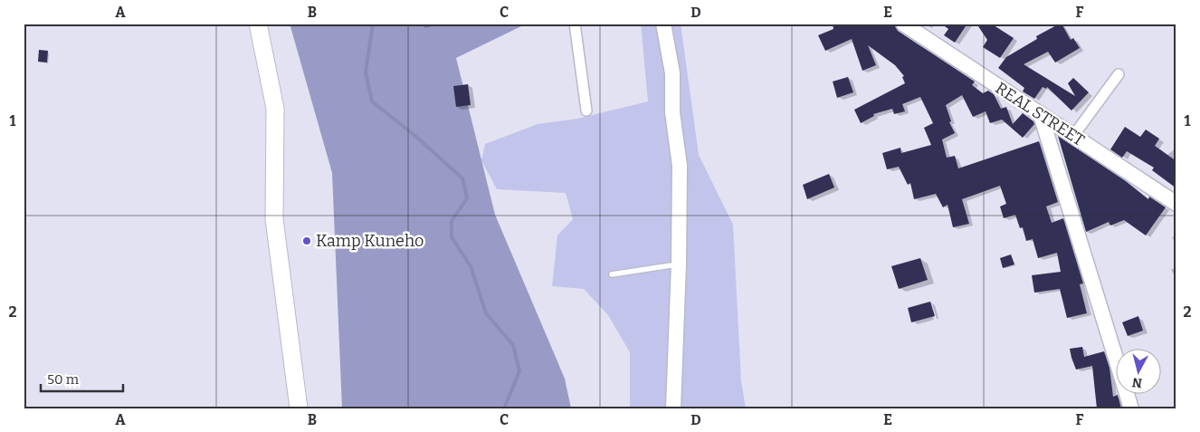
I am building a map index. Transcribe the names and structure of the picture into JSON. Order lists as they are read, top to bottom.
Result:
{
  "streets": {
    "street": ["REAL STREET"]
  },
  "places": ["Kamp Kuneho"],
  "scale_bar": "50 m",
  "north": "bottom",
  "grid": {
    "columns": [
      "A",
      "B",
      "C",
      "D",
      "E",
      "F"
    ],
    "rows": ["1", "2"]
  }
}
